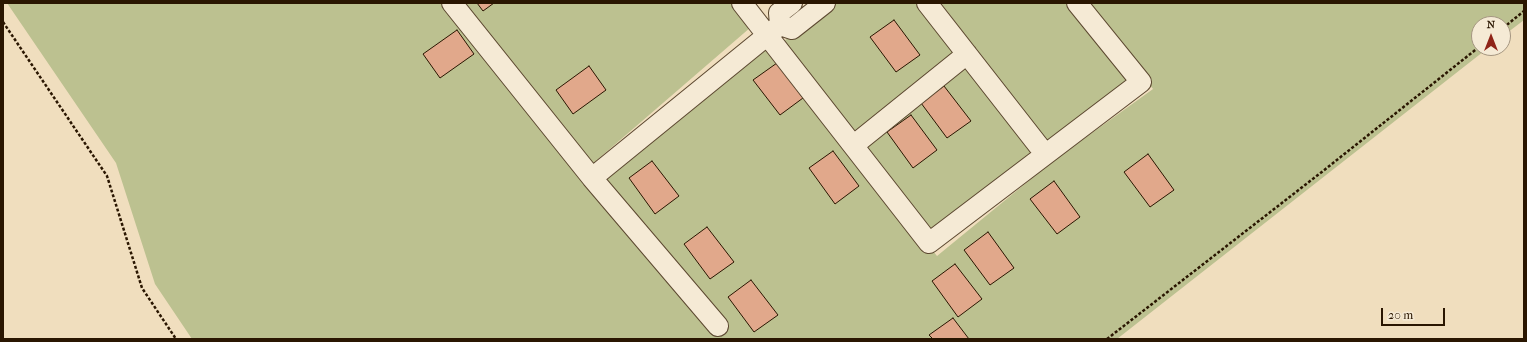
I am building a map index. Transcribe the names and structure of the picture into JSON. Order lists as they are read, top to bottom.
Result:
{
  "scale_bar": "20 m",
  "north": "top"
}
